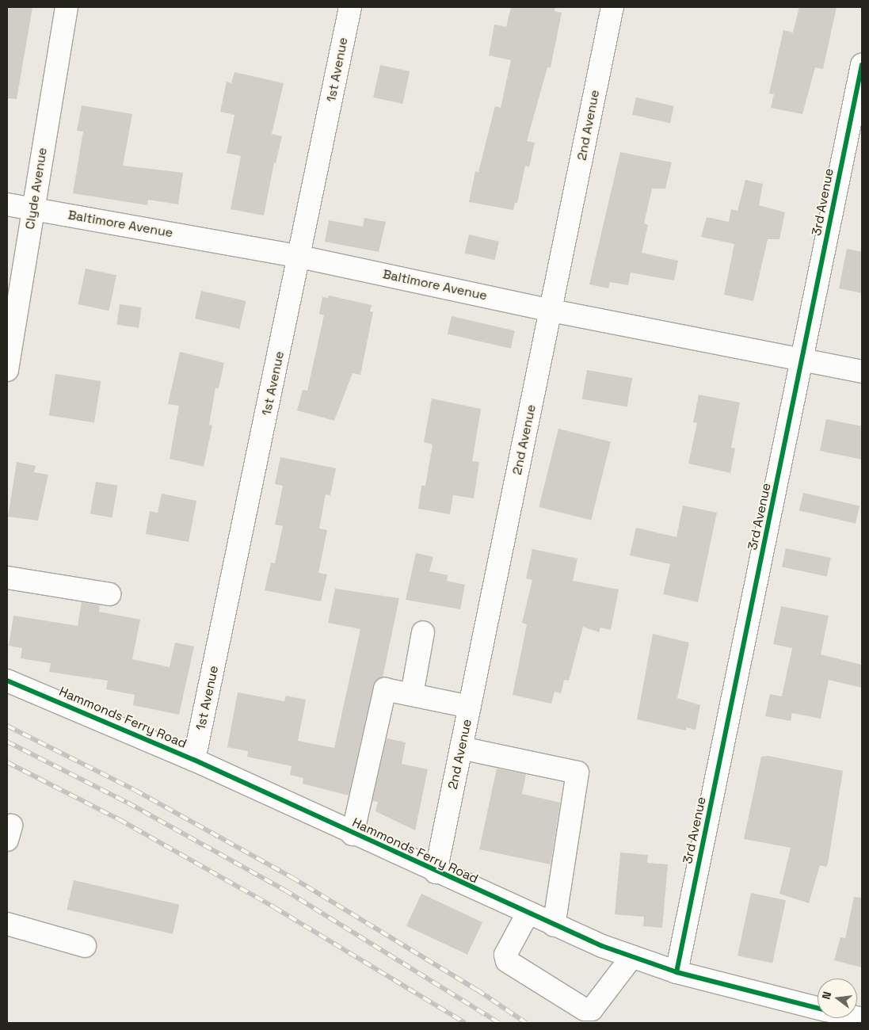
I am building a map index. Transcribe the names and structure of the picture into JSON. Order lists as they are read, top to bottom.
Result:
{
  "streets": {
    "street": [
      "1st Avenue",
      "2nd Avenue",
      "Clyde Avenue",
      "3rd Avenue",
      "Baltimore Avenue",
      "Hammonds Ferry Road"
    ]
  },
  "crossings": [
    ["1st Avenue", "Baltimore Avenue"],
    ["1st Avenue", "Hammonds Ferry Road"],
    ["2nd Avenue", "Baltimore Avenue"],
    ["2nd Avenue", "Hammonds Ferry Road"],
    ["Clyde Avenue", "Baltimore Avenue"],
    ["3rd Avenue", "Baltimore Avenue"],
    ["3rd Avenue", "Hammonds Ferry Road"]
  ],
  "north": "left"
}
